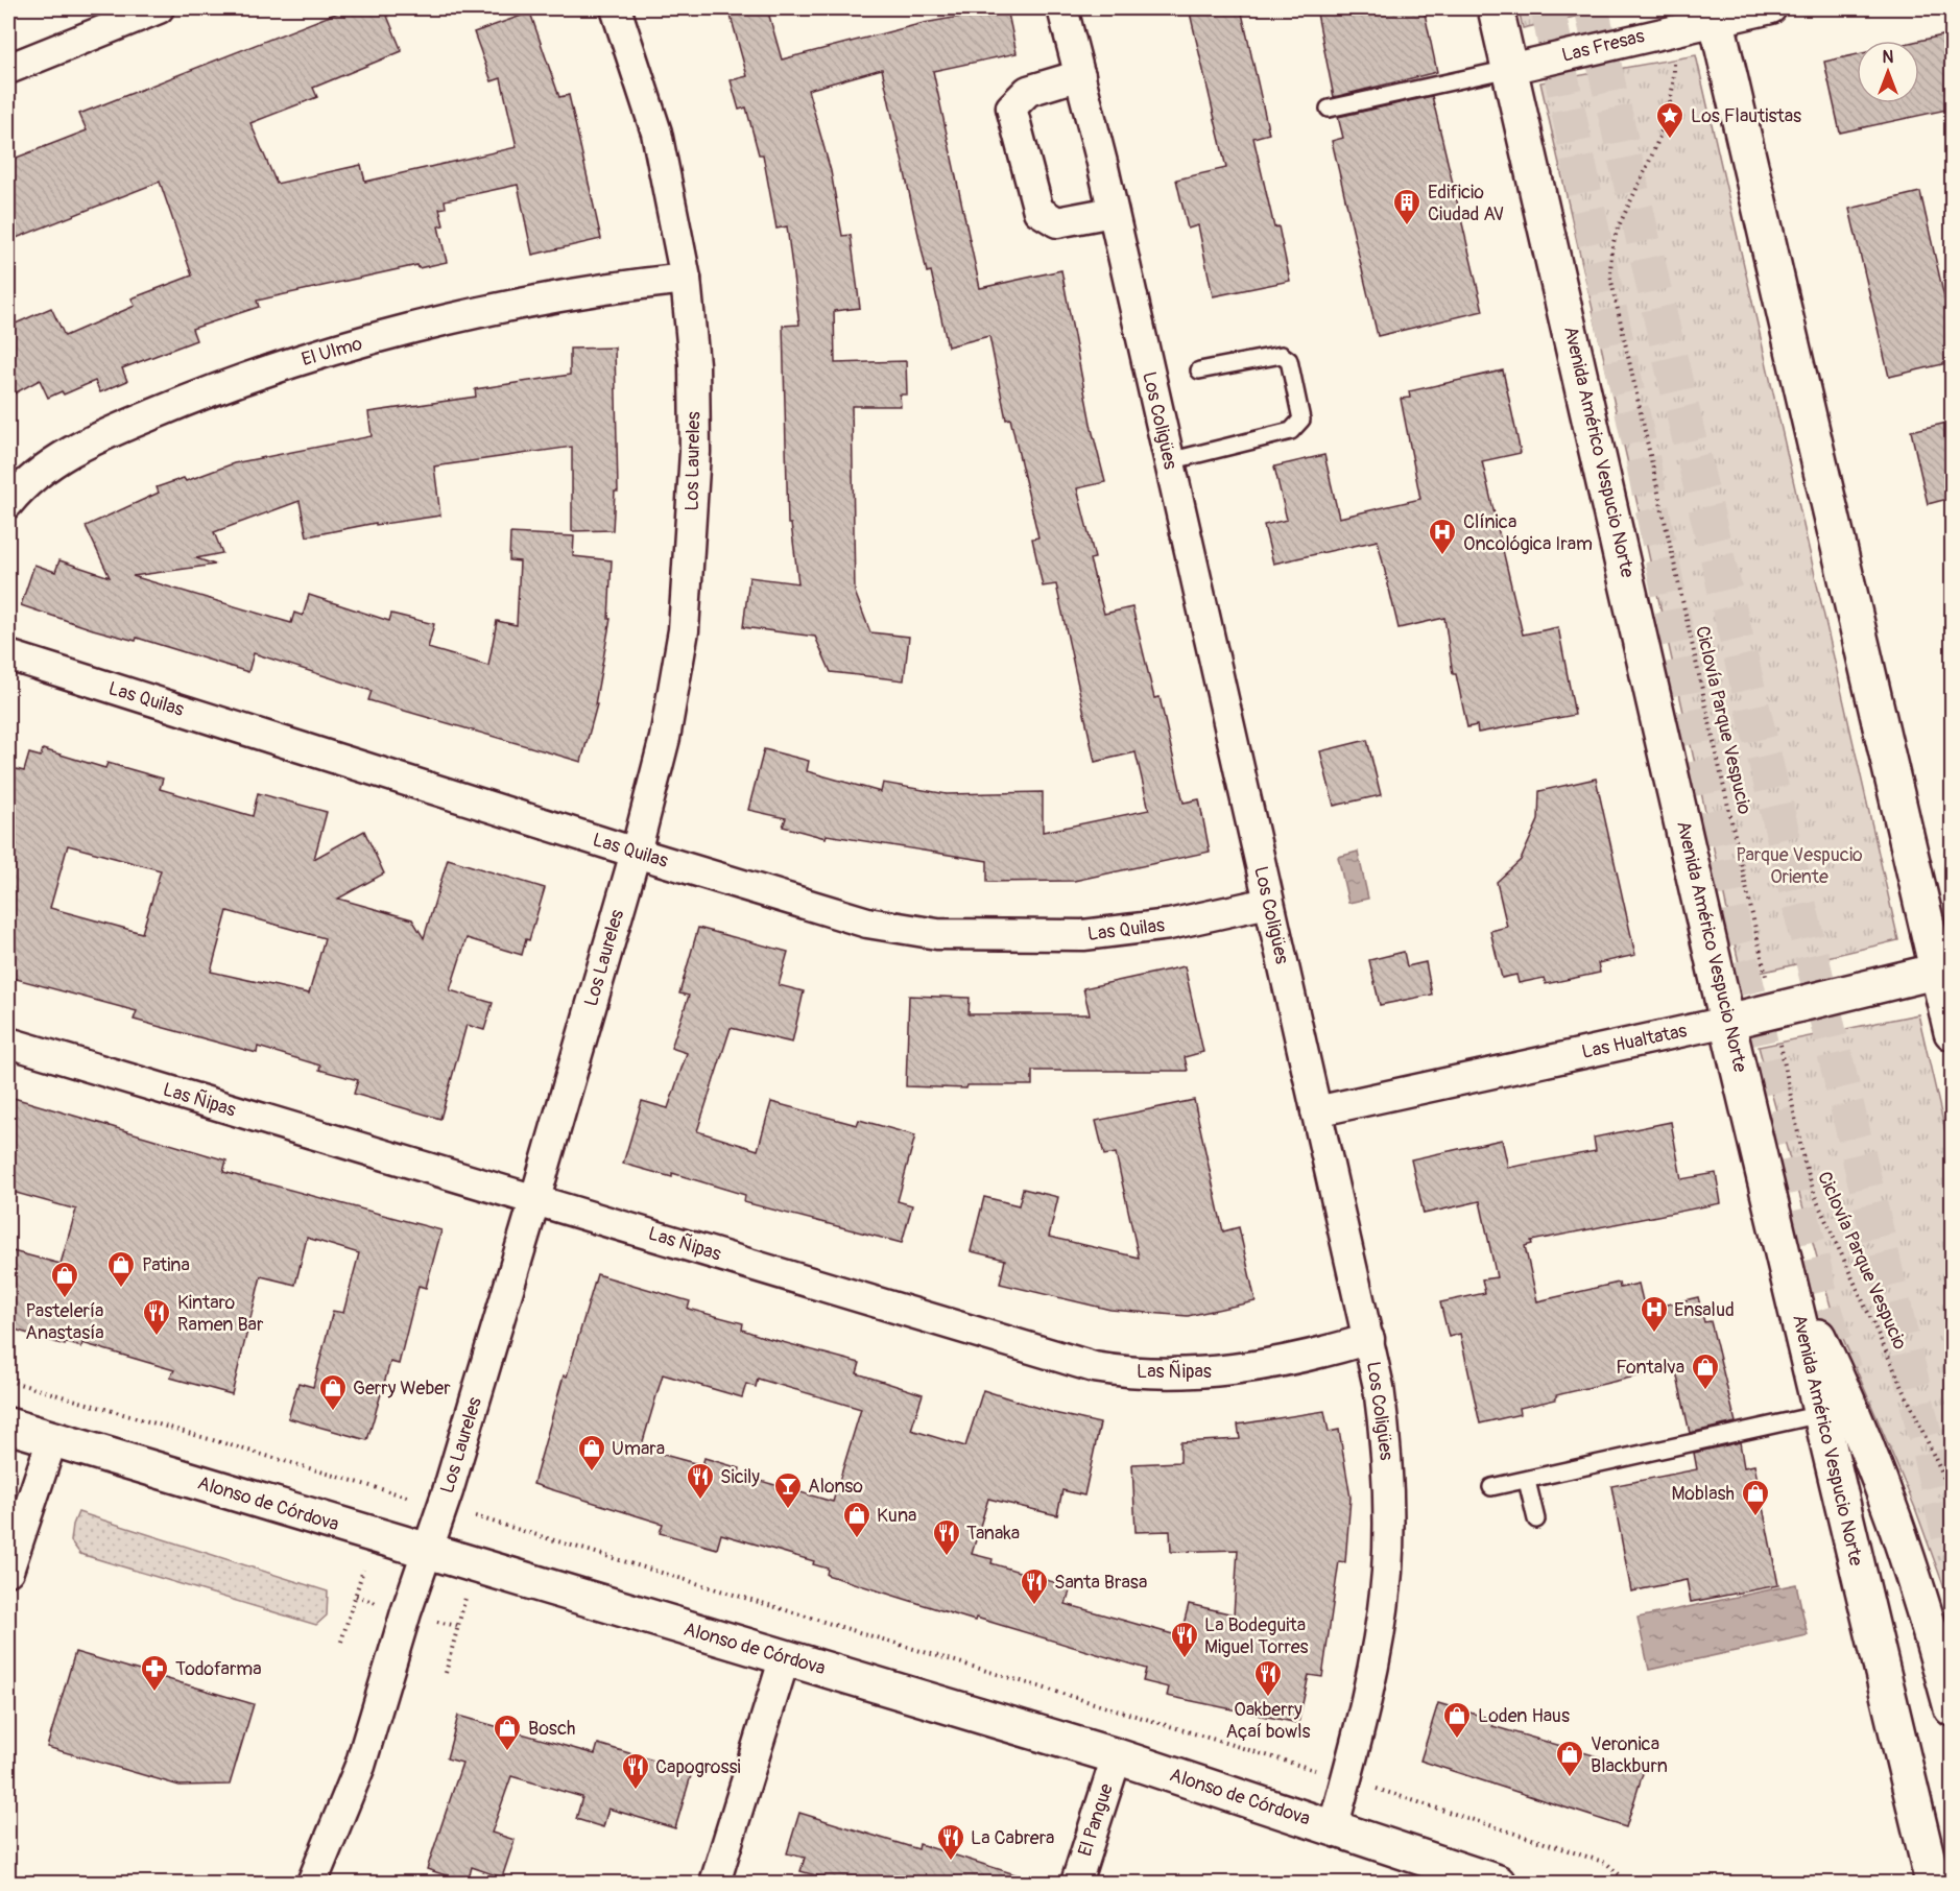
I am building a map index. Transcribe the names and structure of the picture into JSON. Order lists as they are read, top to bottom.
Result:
{
  "streets": {
    "main road": ["Avenida Américo Vespucio Norte", "Las Hualtatas", "Alonso de Córdova"],
    "street": [
      "Las Fresas",
      "El Ulmo",
      "Los Coligües",
      "Los Laureles",
      "Las Quilas",
      "Las Ñipas",
      "El Pangue"
    ],
    "path": ["Ciclovía Parque Vespucio"]
  },
  "crossings": [
    ["Las Fresas", "Avenida Américo Vespucio Norte"],
    ["Las Fresas", "Ciclovía Parque Vespucio"],
    ["El Ulmo", "Los Laureles"],
    ["Los Coligües", "Las Quilas"],
    ["Los Coligües", "Las Hualtatas"],
    ["Los Coligües", "Las Ñipas"],
    ["Los Coligües", "Alonso de Córdova"],
    ["Avenida Américo Vespucio Norte", "Las Hualtatas"],
    ["Los Laureles", "Las Quilas"],
    ["Los Laureles", "Las Ñipas"],
    ["Los Laureles", "Alonso de Córdova"],
    ["Ciclovía Parque Vespucio", "Las Hualtatas"],
    ["Alonso de Córdova", "El Pangue"]
  ],
  "parks": ["Parque Vespucio Oriente"],
  "places": {
    "place": ["Los Flautistas"],
    "building": ["Edificio Ciudad AV"],
    "hospital": ["Clínica Oncológica Iram", "Ensalud"],
    "shop": [
      "Patina",
      "Pastelería Anastasía",
      "Fontalva",
      "Gerry Weber",
      "Umara",
      "Moblash",
      "Kuna",
      "Loden Haus",
      "Bosch",
      "Veronica Blackburn"
    ],
    "restaurant": [
      "Kintaro Ramen Bar",
      "Sicily",
      "Tanaka",
      "Santa Brasa",
      "La Bodeguita Miguel Torres",
      "Oakberry Açaí bowls",
      "Capogrossi",
      "La Cabrera"
    ],
    "bar": ["Alonso"],
    "pharmacy": ["Todofarma"]
  },
  "north": "top"
}
